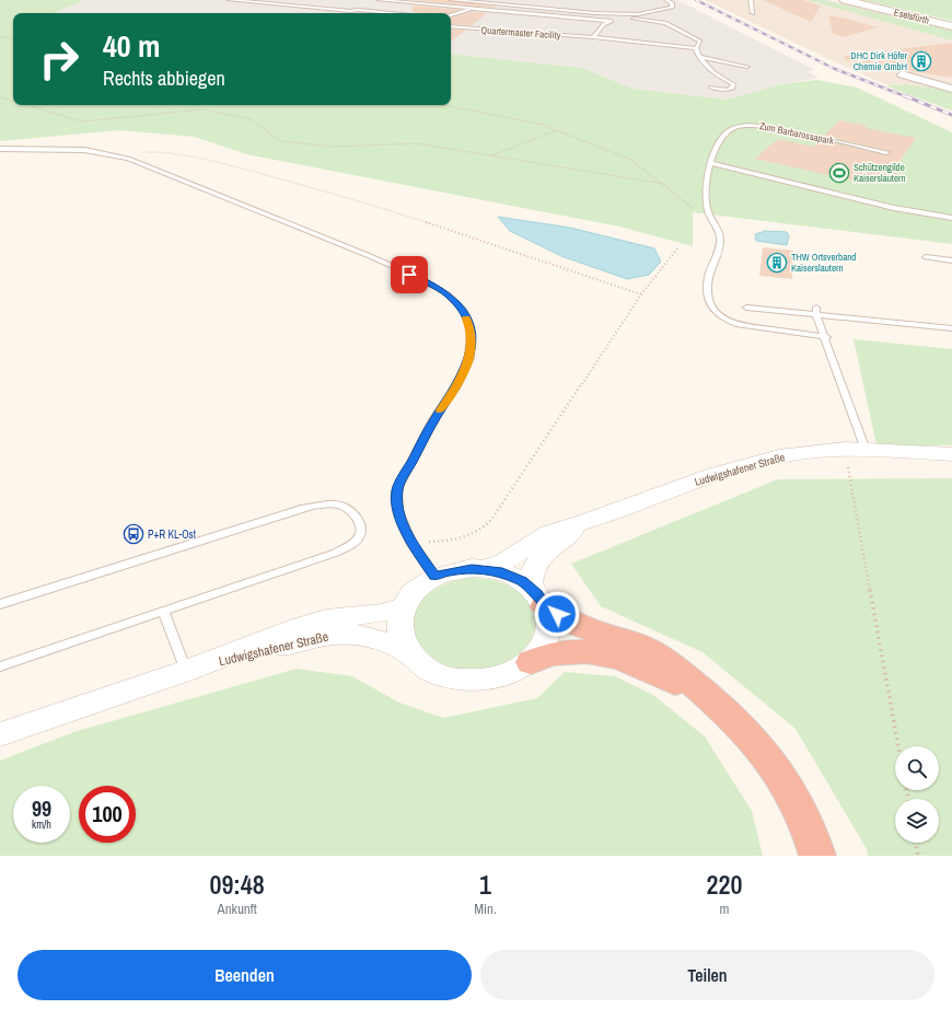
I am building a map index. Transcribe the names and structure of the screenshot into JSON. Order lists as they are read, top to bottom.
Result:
{
  "streets": {
    "main road": ["Eselsfürth"],
    "street": ["Ludwigshafener Straße"],
    "lane": ["Quartermaster Facility", "Zum Barbarossapark"]
  },
  "places": {
    "building": ["DHC Dirk Höfer Chemie GmbH", "THW Ortsverband Kaiserslautern"],
    "sports": ["Schützengilde Kaiserslautern"],
    "bus stop": ["P+R KL-Ost"]
  },
  "page": {
    "turn": ["40 m", "Rechts abbiegen"],
    "speed": "99 km/h",
    "limit": "100",
    "eta": [
      "09:48",
      "Ankunft",
      "1",
      "Min.",
      "220",
      "m"
    ],
    "buttons": ["Beenden", "Teilen"]
  }
}
